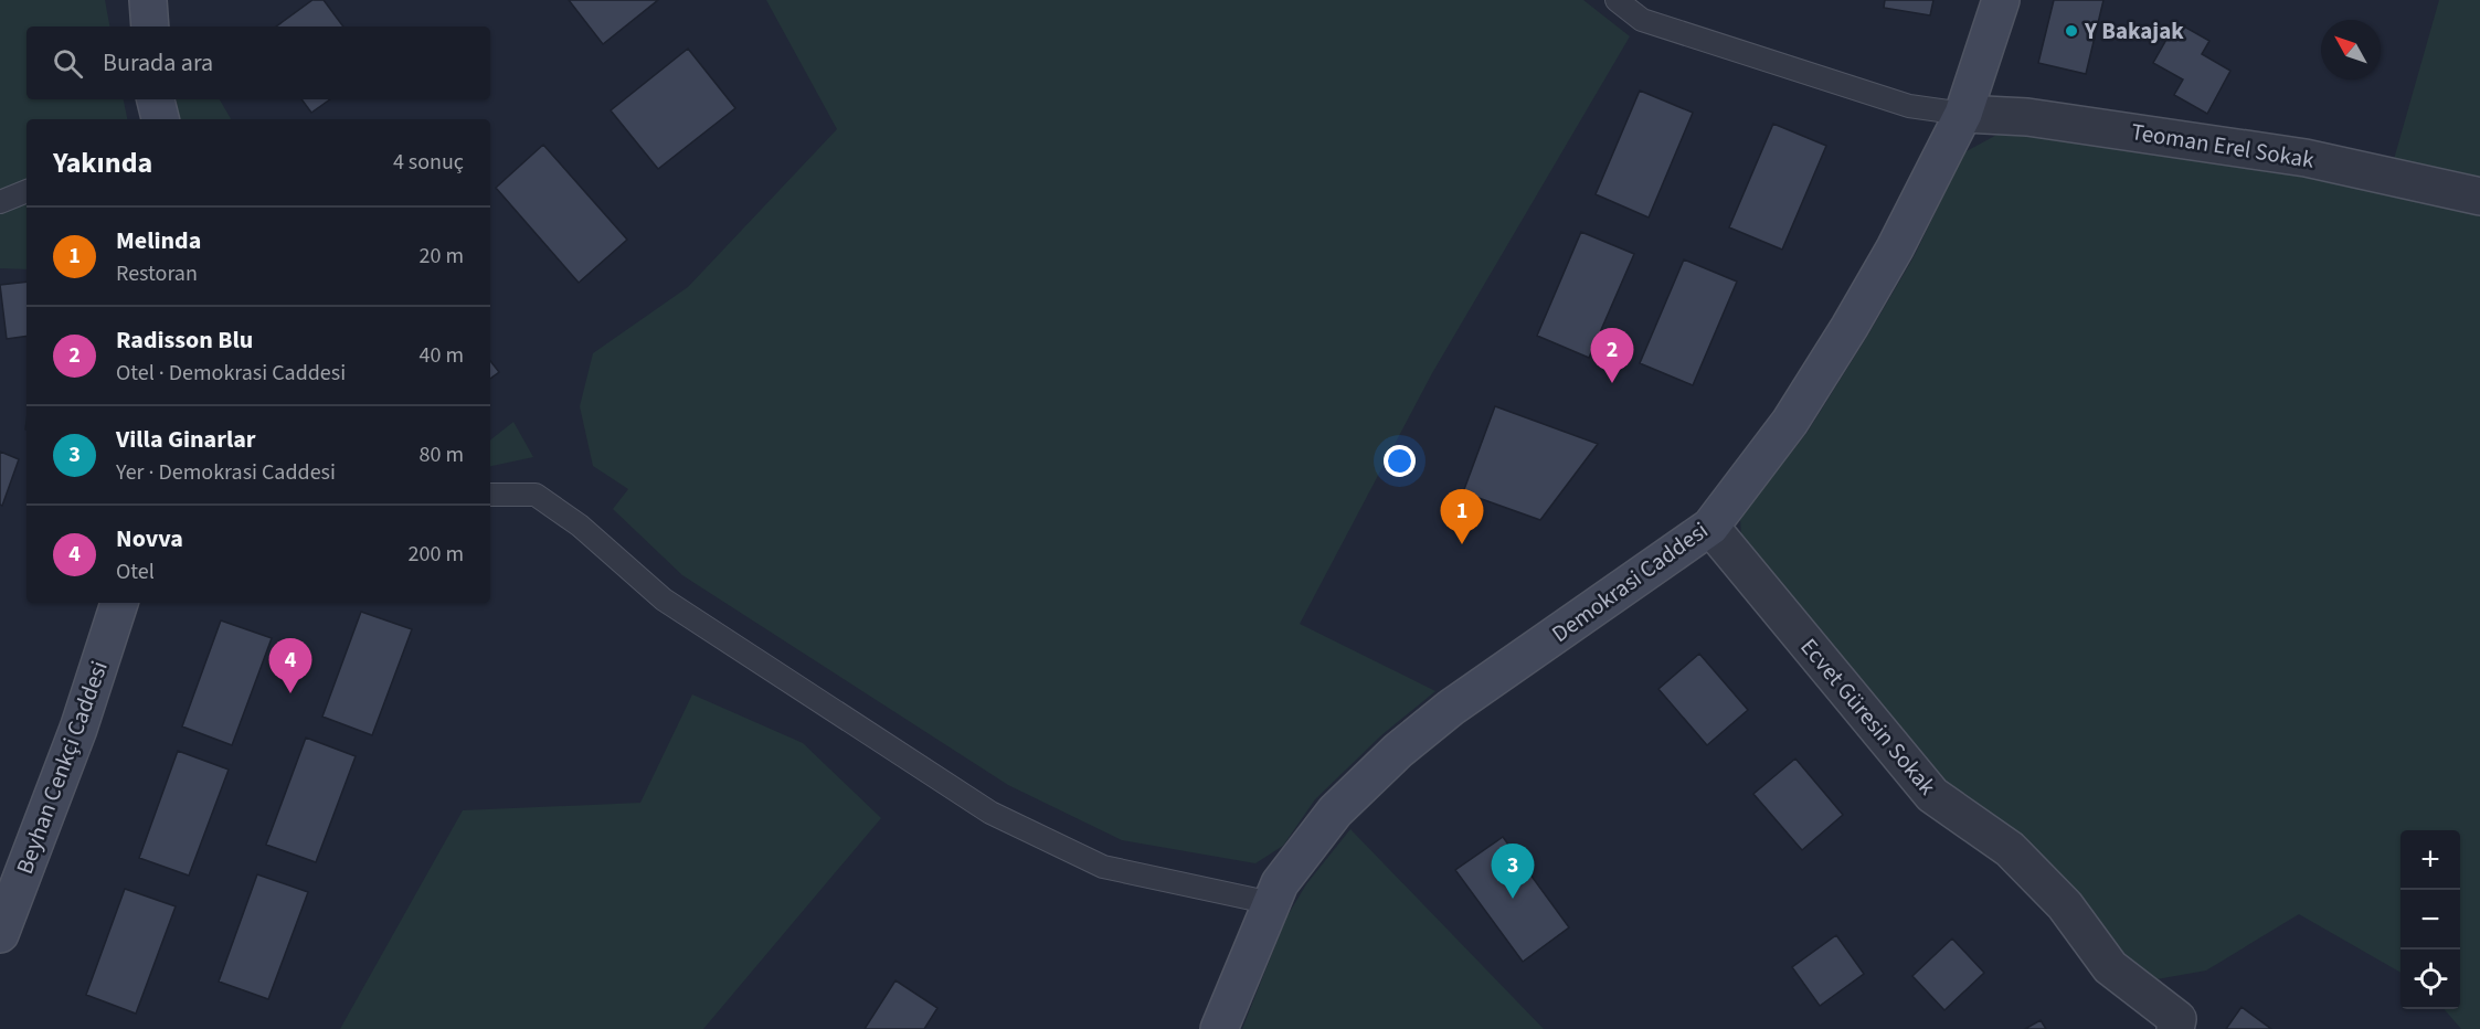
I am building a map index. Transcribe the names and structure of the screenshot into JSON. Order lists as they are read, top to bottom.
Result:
{
  "streets": {
    "street": [
      "Teoman Erel Sokak",
      "Demokrasi Caddesi",
      "Ecvet Güresin Sokak",
      "Beyhan Cenkçi Caddesi"
    ]
  },
  "crossings": [
    ["Teoman Erel Sokak", "Demokrasi Caddesi"],
    ["Demokrasi Caddesi", "Ecvet Güresin Sokak"]
  ],
  "places": ["Y Bakajak"],
  "north": "top left",
  "page": {
    "search": "Burada ara",
    "heading": ["Yakında", "4 sonuç"],
    "list": [
      {
        "mark": "1",
        "name": "Melinda",
        "note": "Restoran",
        "value": "20 m"
      },
      {
        "mark": "2",
        "name": "Radisson Blu",
        "note": "Otel · Demokrasi Caddesi",
        "value": "40 m"
      },
      {
        "mark": "3",
        "name": "Villa Ginarlar",
        "note": "Yer · Demokrasi Caddesi",
        "value": "80 m"
      },
      {
        "mark": "4",
        "name": "Novva",
        "note": "Otel",
        "value": "200 m"
      }
    ],
    "pins": [
      "2",
      "1",
      "4",
      "3"
    ],
    "map_buttons": ["+", "−"]
  }
}
